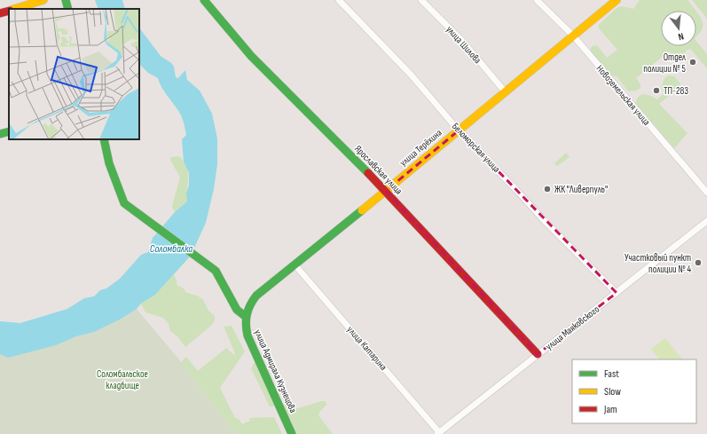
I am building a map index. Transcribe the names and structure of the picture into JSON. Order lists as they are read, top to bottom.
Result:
{
  "streets": {
    "street": [
      "улица Шилова",
      "Новоземельская улица",
      "улица Терёхина",
      "Беломорская улица",
      "Ярославская улица",
      "улица Маяковского",
      "улица Катарина",
      "улица Адмирала Кузнецова"
    ]
  },
  "crossings": [
    ["улица Шилова", "улица Терёхина"],
    ["Новоземельская улица", "улица Терёхина"],
    ["улица Терёхина", "Беломорская улица"],
    ["улица Терёхина", "Ярославская улица"],
    ["улица Терёхина", "улица Катарина"],
    ["улица Терёхина", "улица Адмирала Кузнецова"],
    ["Беломорская улица", "улица Маяковского"],
    ["Ярославская улица", "улица Маяковского"],
    ["улица Маяковского", "улица Катарина"]
  ],
  "water": ["Соломбалка"],
  "parks": ["Соломбальское кладбище"],
  "places": [
    "Отдел полиции № 5",
    "ТП-283",
    "ЖК \"Ливерпуль\"",
    "Участковый пункт полиции № 4"
  ],
  "legend": ["Fast", "Slow", "Jam"],
  "north": "bottom"
}
